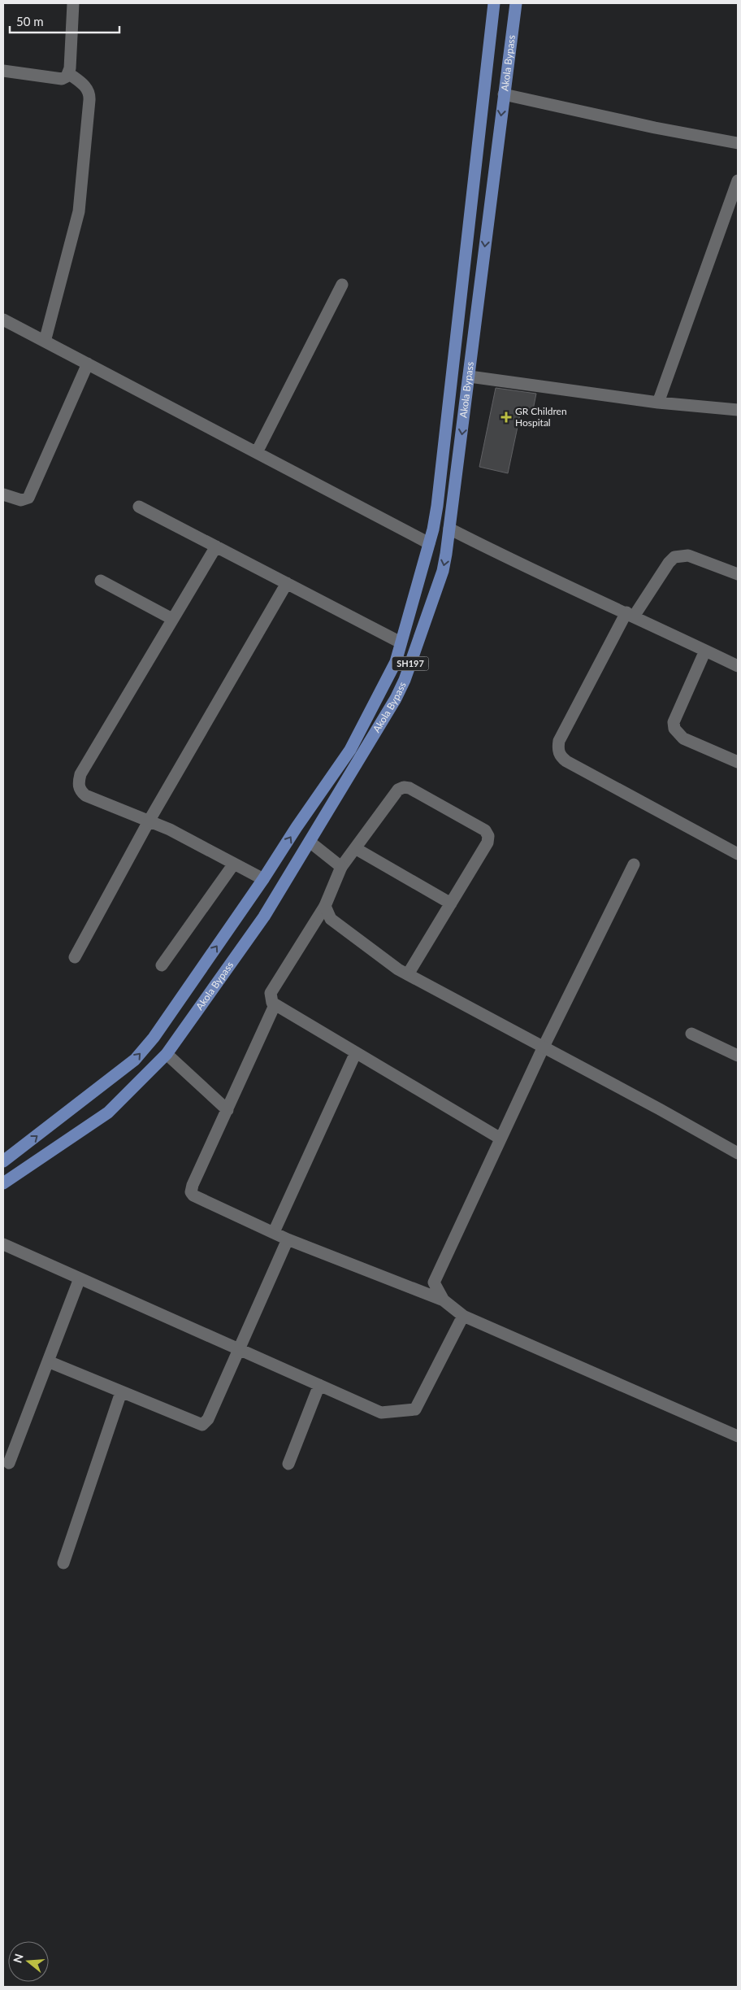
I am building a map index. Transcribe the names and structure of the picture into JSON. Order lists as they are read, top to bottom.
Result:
{
  "streets": {
    "main road": ["Akola Bypass", "SH197"]
  },
  "places": {
    "health": ["GR Children Hospital"]
  },
  "scale_bar": "50 m",
  "north": "left"
}
